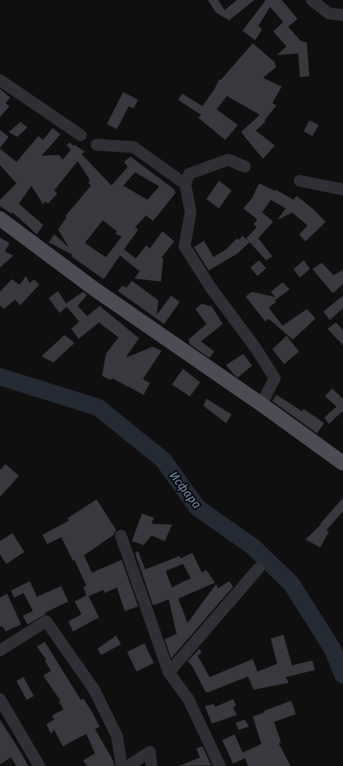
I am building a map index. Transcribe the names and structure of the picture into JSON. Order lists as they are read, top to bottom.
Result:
{
  "water": ["Исфара"]
}
